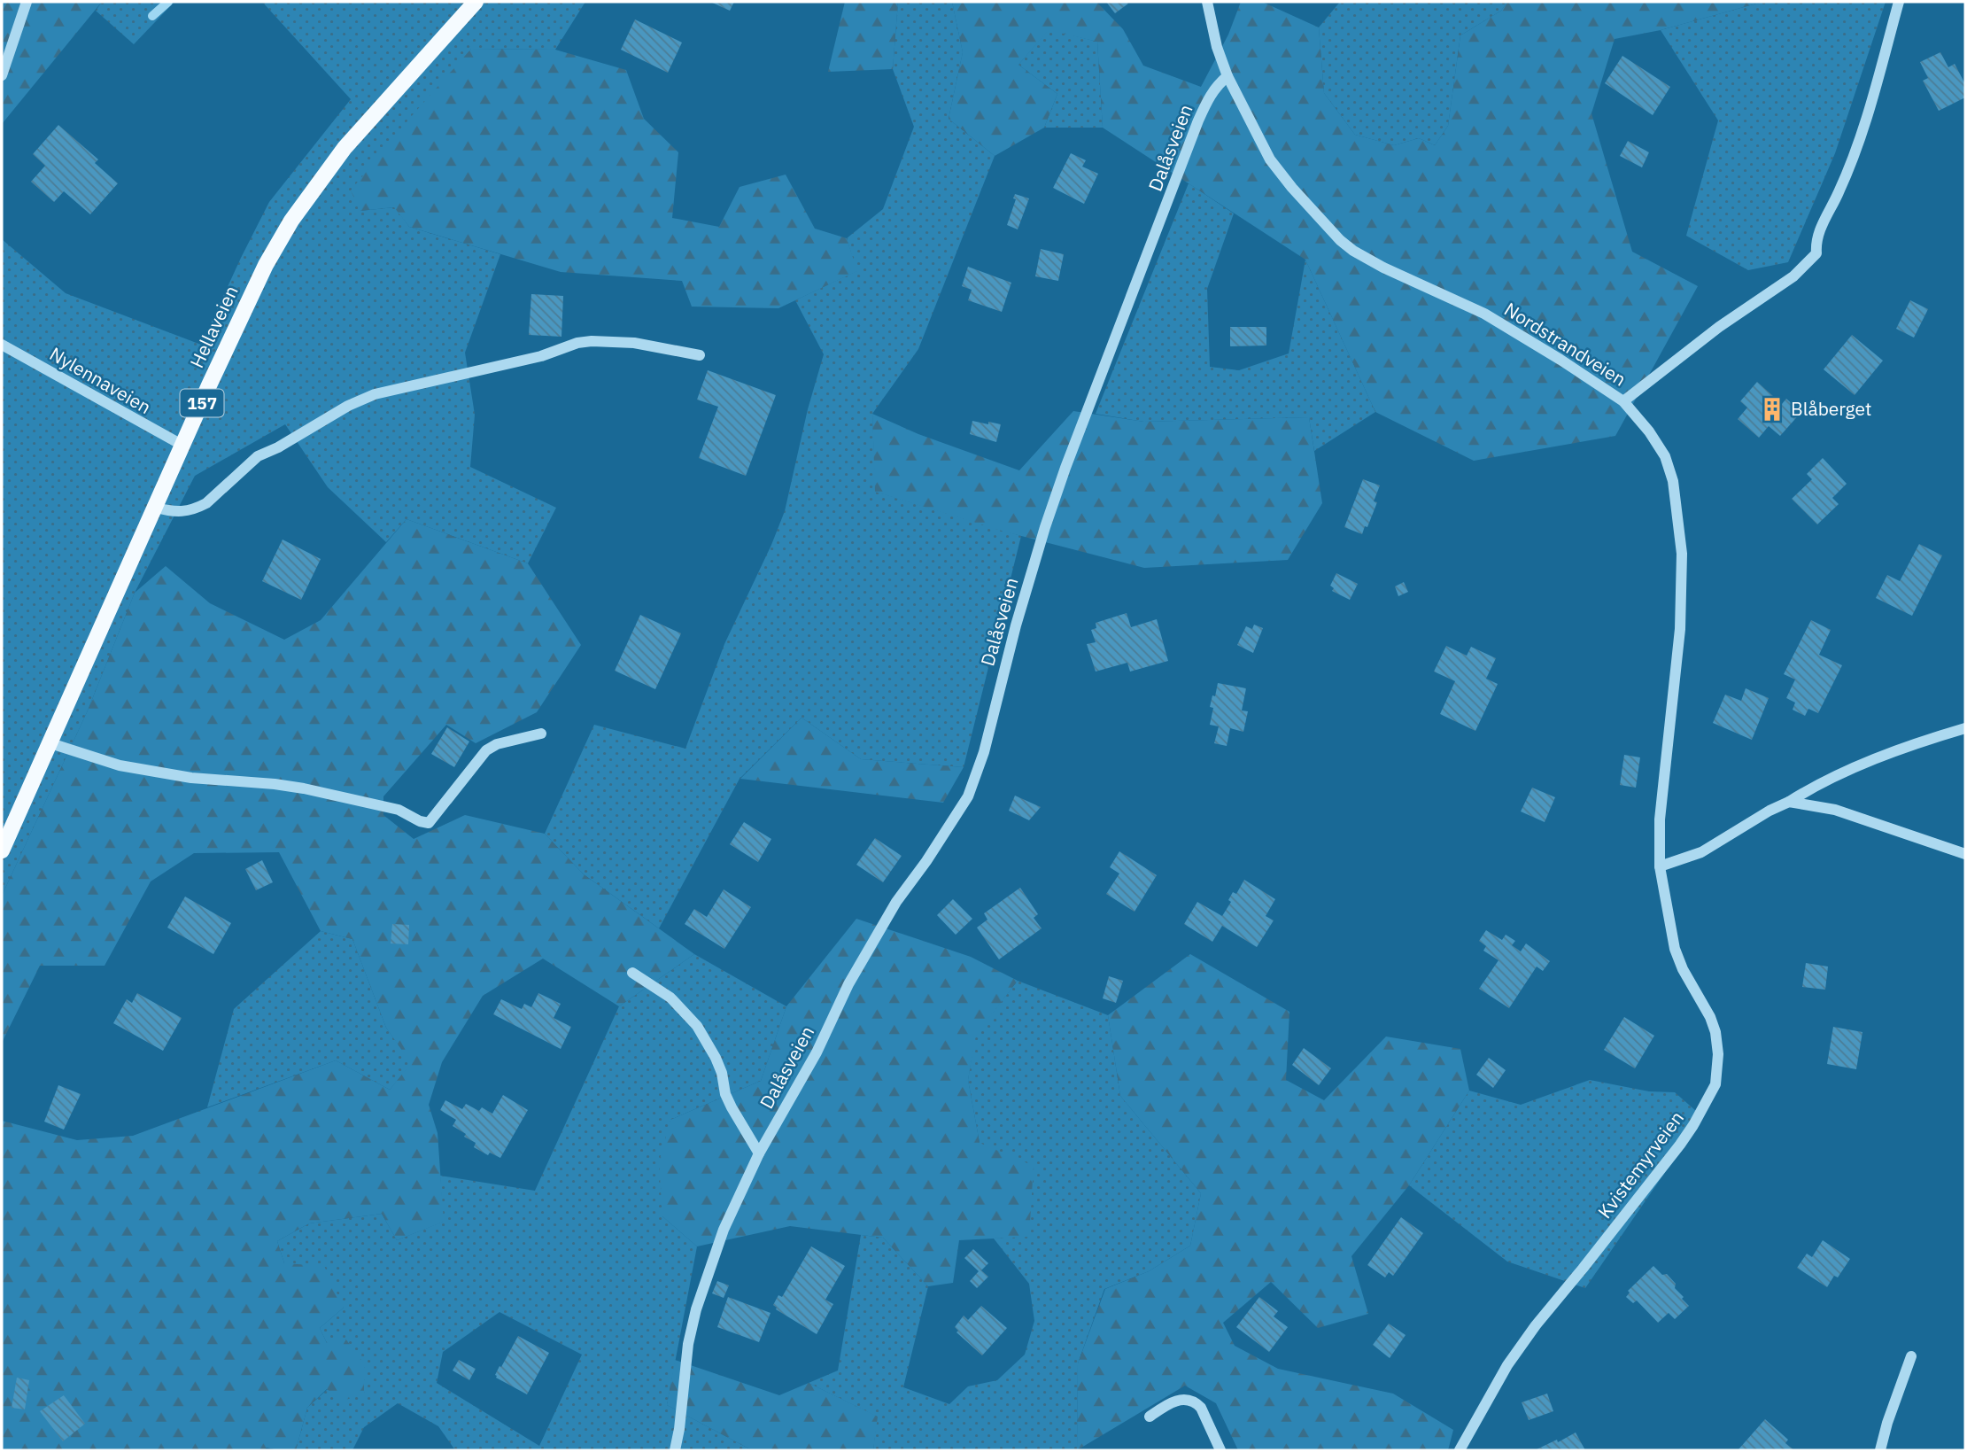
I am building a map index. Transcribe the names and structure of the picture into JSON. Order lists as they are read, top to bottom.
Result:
{
  "streets": {
    "main road": ["Hellaveien", "157"],
    "street": [
      "Dalåsveien",
      "Nordstrandveien",
      "Nylennaveien",
      "Kvistemyrveien"
    ]
  },
  "crossings": [
    ["Dalåsveien", "Nordstrandveien"],
    ["Hellaveien", "Nylennaveien"],
    ["Nordstrandveien", "Kvistemyrveien"]
  ],
  "places": {
    "building": ["Blåberget"]
  }
}
